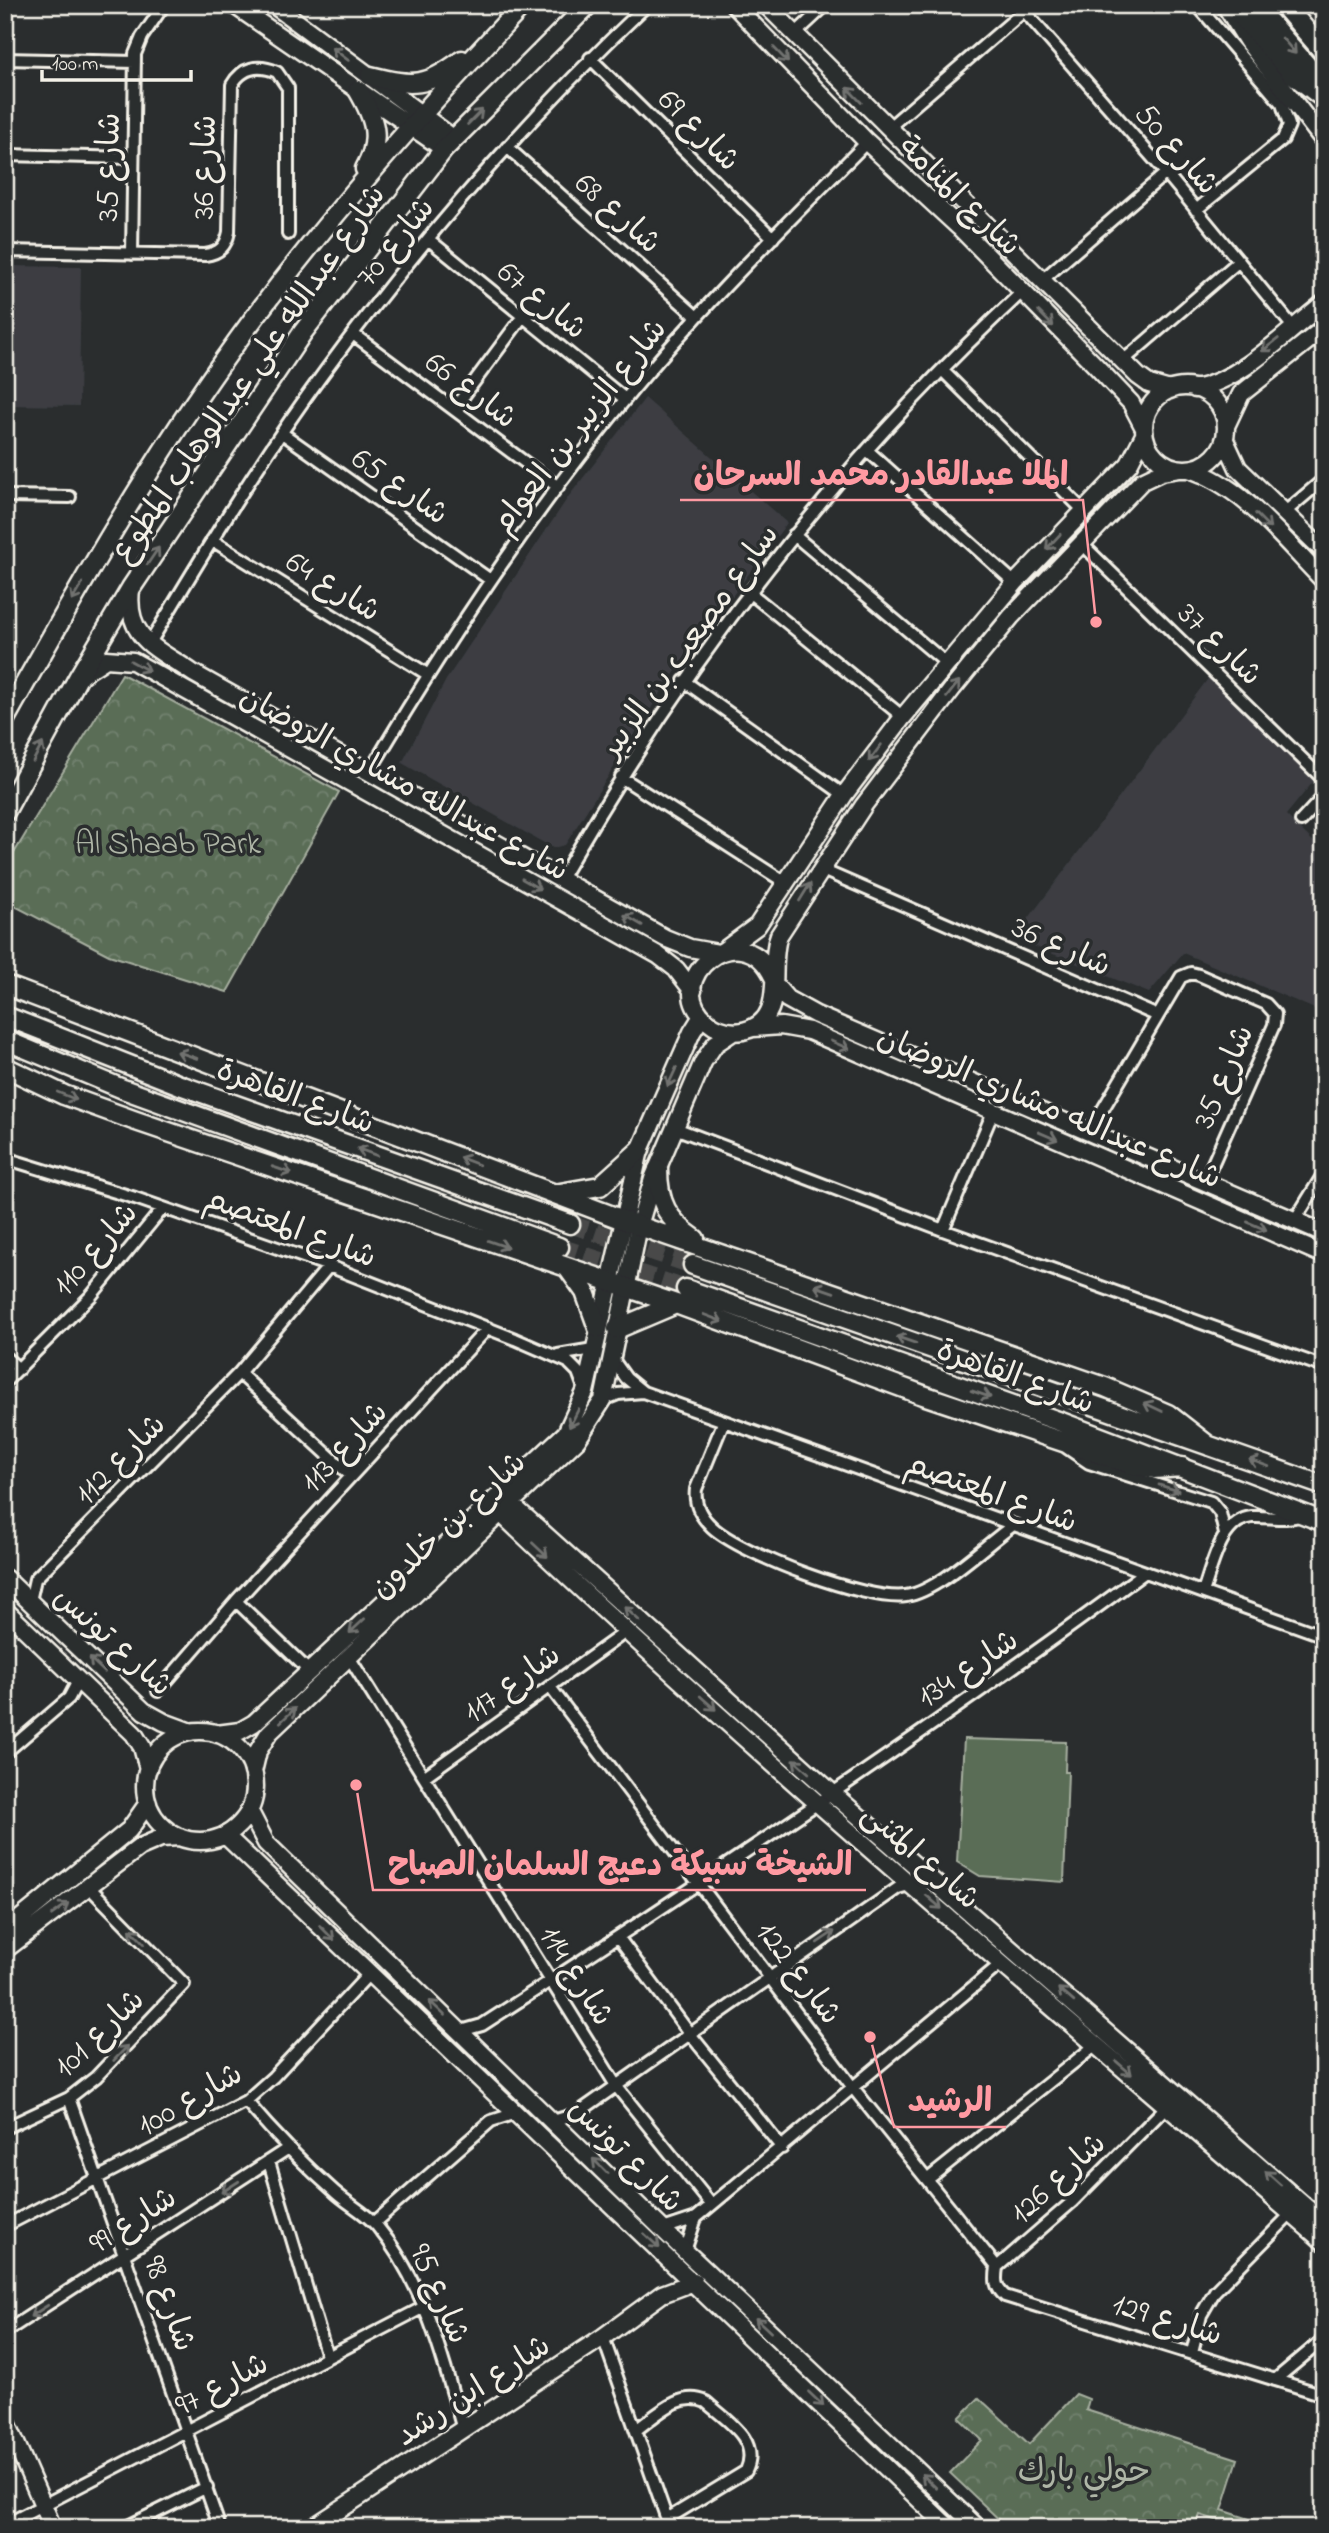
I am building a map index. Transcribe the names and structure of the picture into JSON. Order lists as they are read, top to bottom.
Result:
{
  "streets": {
    "main road": ["شارع عبدالله علي عبدالوهاب المطوع", "شارع القاهرة"],
    "street": [
      "شارع 69",
      "شارع 50",
      "شارع 35",
      "شارع 36",
      "شارع المنامة",
      "شارع 68",
      "شارع 70",
      "شارع 67",
      "شارع 66",
      "شارع الزبير بن العوام",
      "شارع 65",
      "شارع 64",
      "سارع مصعب بن الزبير",
      "شارع 37",
      "شارع عبدالله مشاري الروضان",
      "شارع المعتصم",
      "شارع 110",
      "شارع 113",
      "شارع 112",
      "شارع بن خلدون",
      "شارع تونس",
      "شارع 134",
      "شارع 117",
      "شارع المثنى",
      "شارع 122",
      "شارع 114",
      "شارع 101",
      "شارع 100",
      "شارع 126",
      "شارع 99",
      "شارع 95",
      "شارع 98",
      "شارع 129",
      "شارع 97",
      "شارع ابن رشد"
    ]
  },
  "crossings": [
    ["شارع 69", "شارع 70"],
    ["شارع 69", "شارع الزبير بن العوام"],
    ["شارع 35", "شارع 36"],
    ["شارع 35", "شارع عبدالله مشاري الروضان"],
    ["شارع المنامة", "شارع الزبير بن العوام"],
    ["شارع المنامة", "سارع مصعب بن الزبير"],
    ["شارع 68", "شارع 70"],
    ["شارع 68", "شارع الزبير بن العوام"],
    ["شارع 70", "شارع 67"],
    ["شارع 70", "شارع 66"],
    ["شارع 70", "شارع 65"],
    ["شارع 70", "شارع 64"],
    ["شارع 70", "شارع عبدالله مشاري الروضان"],
    ["شارع 67", "شارع الزبير بن العوام"],
    ["شارع عبدالله علي عبدالوهاب المطوع", "شارع عبدالله مشاري الروضان"],
    ["شارع 66", "شارع الزبير بن العوام"],
    ["شارع الزبير بن العوام", "شارع 65"],
    ["شارع الزبير بن العوام", "شارع 64"],
    ["شارع الزبير بن العوام", "شارع عبدالله مشاري الروضان"],
    ["سارع مصعب بن الزبير", "شارع عبدالله مشاري الروضان"],
    ["شارع المعتصم", "شارع 110"],
    ["شارع المعتصم", "شارع 113"],
    ["شارع المعتصم", "شارع 112"],
    ["شارع المعتصم", "شارع بن خلدون"],
    ["شارع المعتصم", "شارع 134"],
    ["شارع بن خلدون", "شارع تونس"],
    ["شارع بن خلدون", "شارع المثنى"],
    ["شارع بن خلدون", "شارع 114"],
    ["شارع تونس", "شارع 134"],
    ["شارع تونس", "شارع 100"],
    ["شارع تونس", "شارع 95"],
    ["شارع تونس", "شارع ابن رشد"],
    ["شارع 134", "شارع المثنى"],
    ["شارع 134", "شارع 122"],
    ["شارع 134", "شارع 114"],
    ["شارع 117", "شارع المثنى"],
    ["شارع 117", "شارع 122"],
    ["شارع 117", "شارع 114"],
    ["شارع المثنى", "شارع 126"],
    ["شارع 122", "شارع 126"],
    ["شارع 101", "شارع 98"],
    ["شارع 100", "شارع 95"],
    ["شارع 100", "شارع 98"],
    ["شارع 126", "شارع 129"],
    ["شارع 99", "شارع 95"],
    ["شارع 99", "شارع 98"],
    ["شارع 95", "شارع 97"],
    ["شارع 95", "شارع ابن رشد"],
    ["شارع 98", "شارع 97"]
  ],
  "one_way": ["شارع 99"],
  "parks": ["Al Shaab Park", "حولي بارك"],
  "places": ["الملا عبدالقادر محمد السرحان", "الشيخة سبيكة دعيج السلمان الصباح", "الرشيد"],
  "scale_bar": "100 m"
}
